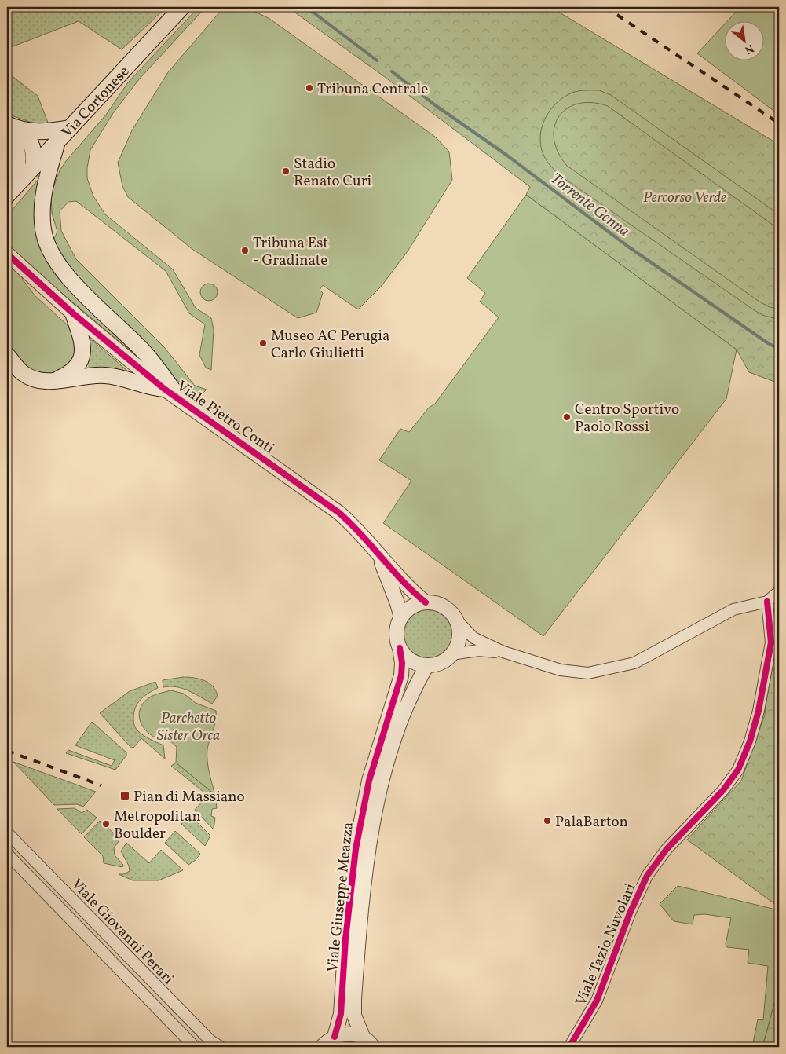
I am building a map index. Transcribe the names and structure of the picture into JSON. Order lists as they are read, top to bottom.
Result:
{
  "streets": {
    "main road": ["Via Cortonese"],
    "street": [
      "Viale Pietro Conti",
      "Viale Giuseppe Meazza",
      "Viale Giovanni Perari",
      "Viale Tazio Nuvolari"
    ]
  },
  "crossings": [
    ["Viale Pietro Conti", "Viale Giuseppe Meazza"],
    ["Viale Pietro Conti", "Viale Tazio Nuvolari"]
  ],
  "water": ["Torrente Genna"],
  "parks": ["Percorso Verde", "Parchetto Sister Orca"],
  "places": {
    "other": [
      "Tribuna Centrale",
      "Stadio Renato Curi",
      "Tribuna Est - Gradinate",
      "Museo AC Perugia Carlo Giulietti",
      "Centro Sportivo Paolo Rossi",
      "PalaBarton",
      "Metropolitan Boulder"
    ],
    "transit": ["Pian di Massiano"]
  },
  "north": "bottom right"
}
